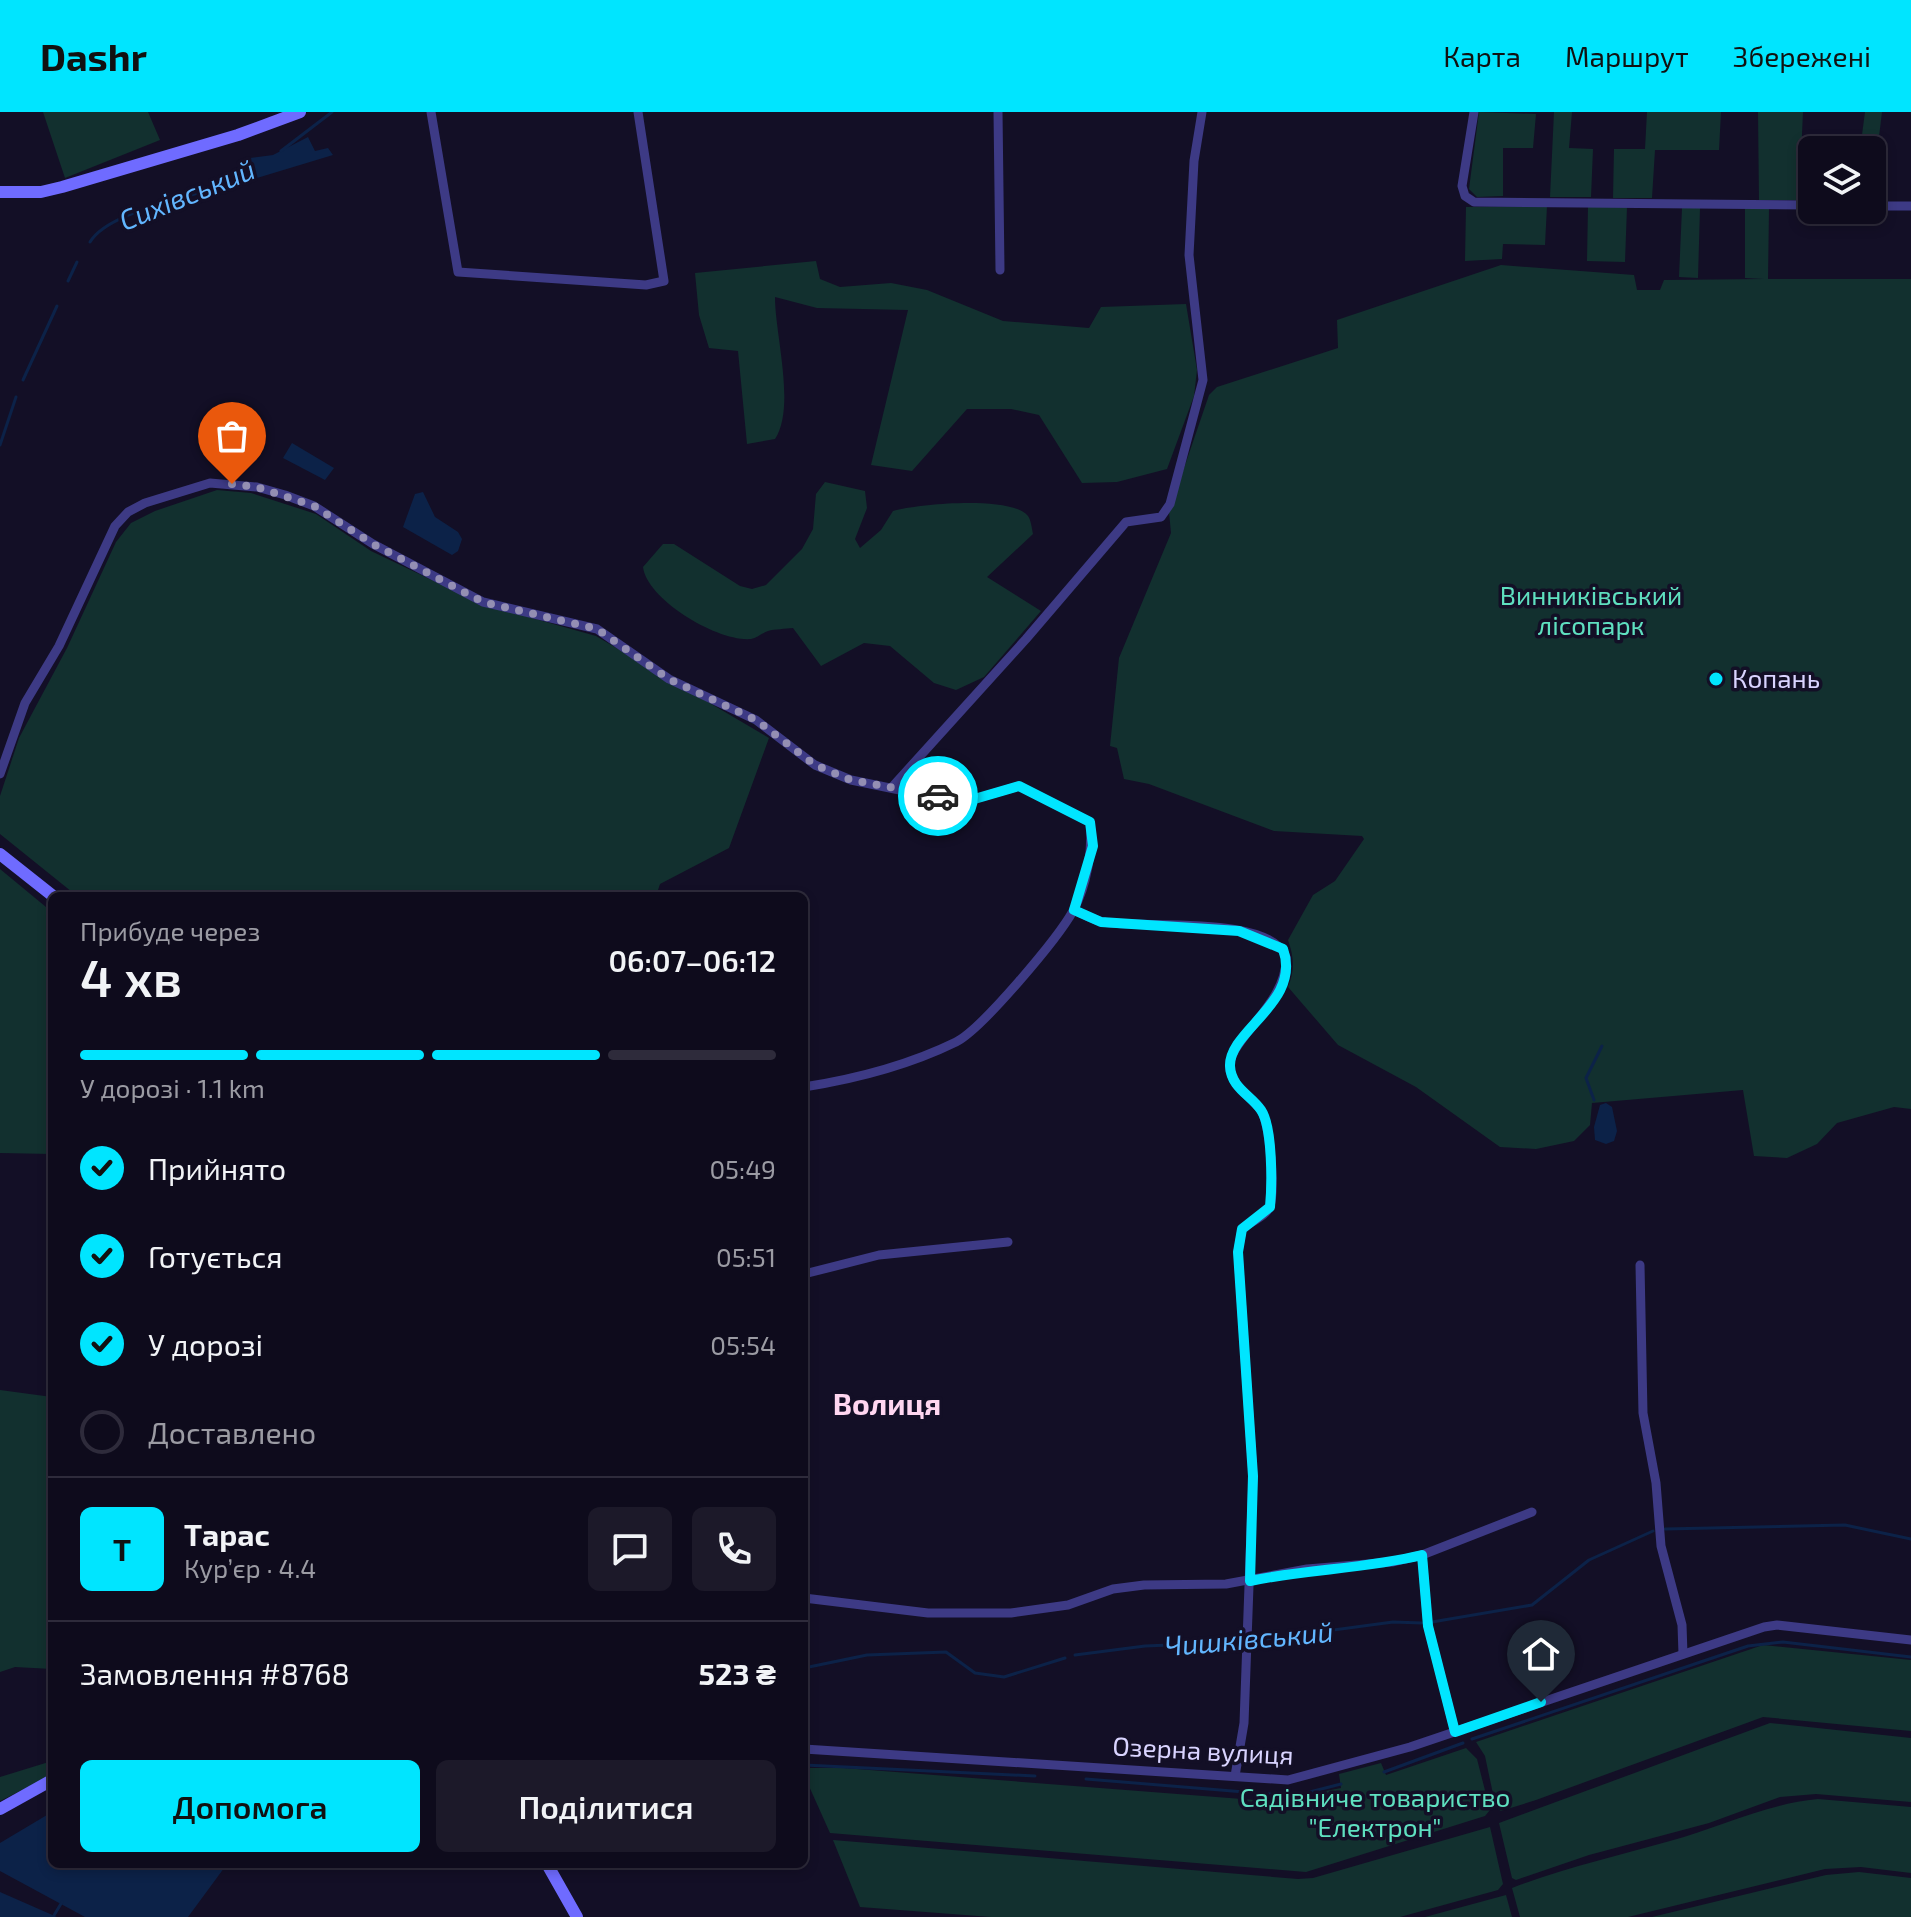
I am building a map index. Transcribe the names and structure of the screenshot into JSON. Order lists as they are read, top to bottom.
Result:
{
  "streets": {
    "street": ["Озерна вулиця"]
  },
  "districts": ["Волиця"],
  "water": ["Сихівський", "Чишківський"],
  "parks": ["Винниківський лісопарк", "Садівниче товариство \"Електрон\""],
  "places": ["Копань"],
  "page": {
    "header": "Dashr",
    "nav": ["Карта", "Маршрут", "Збережені"],
    "heading": ["4 хв", "Прибуде через", "06:07–06:12"],
    "panel": [
      "Тарас",
      "Кур’єр · 4.4",
      "Замовлення #8768",
      "523 ₴"
    ],
    "bar": "У дорозі · 1.1 km",
    "list": [
      ["Прийнято", "05:49"],
      ["Готується", "05:51"],
      ["У дорозі", "05:54"],
      "Доставлено"
    ],
    "round": "Т",
    "buttons": ["Допомога", "Поділитися"]
  }
}
